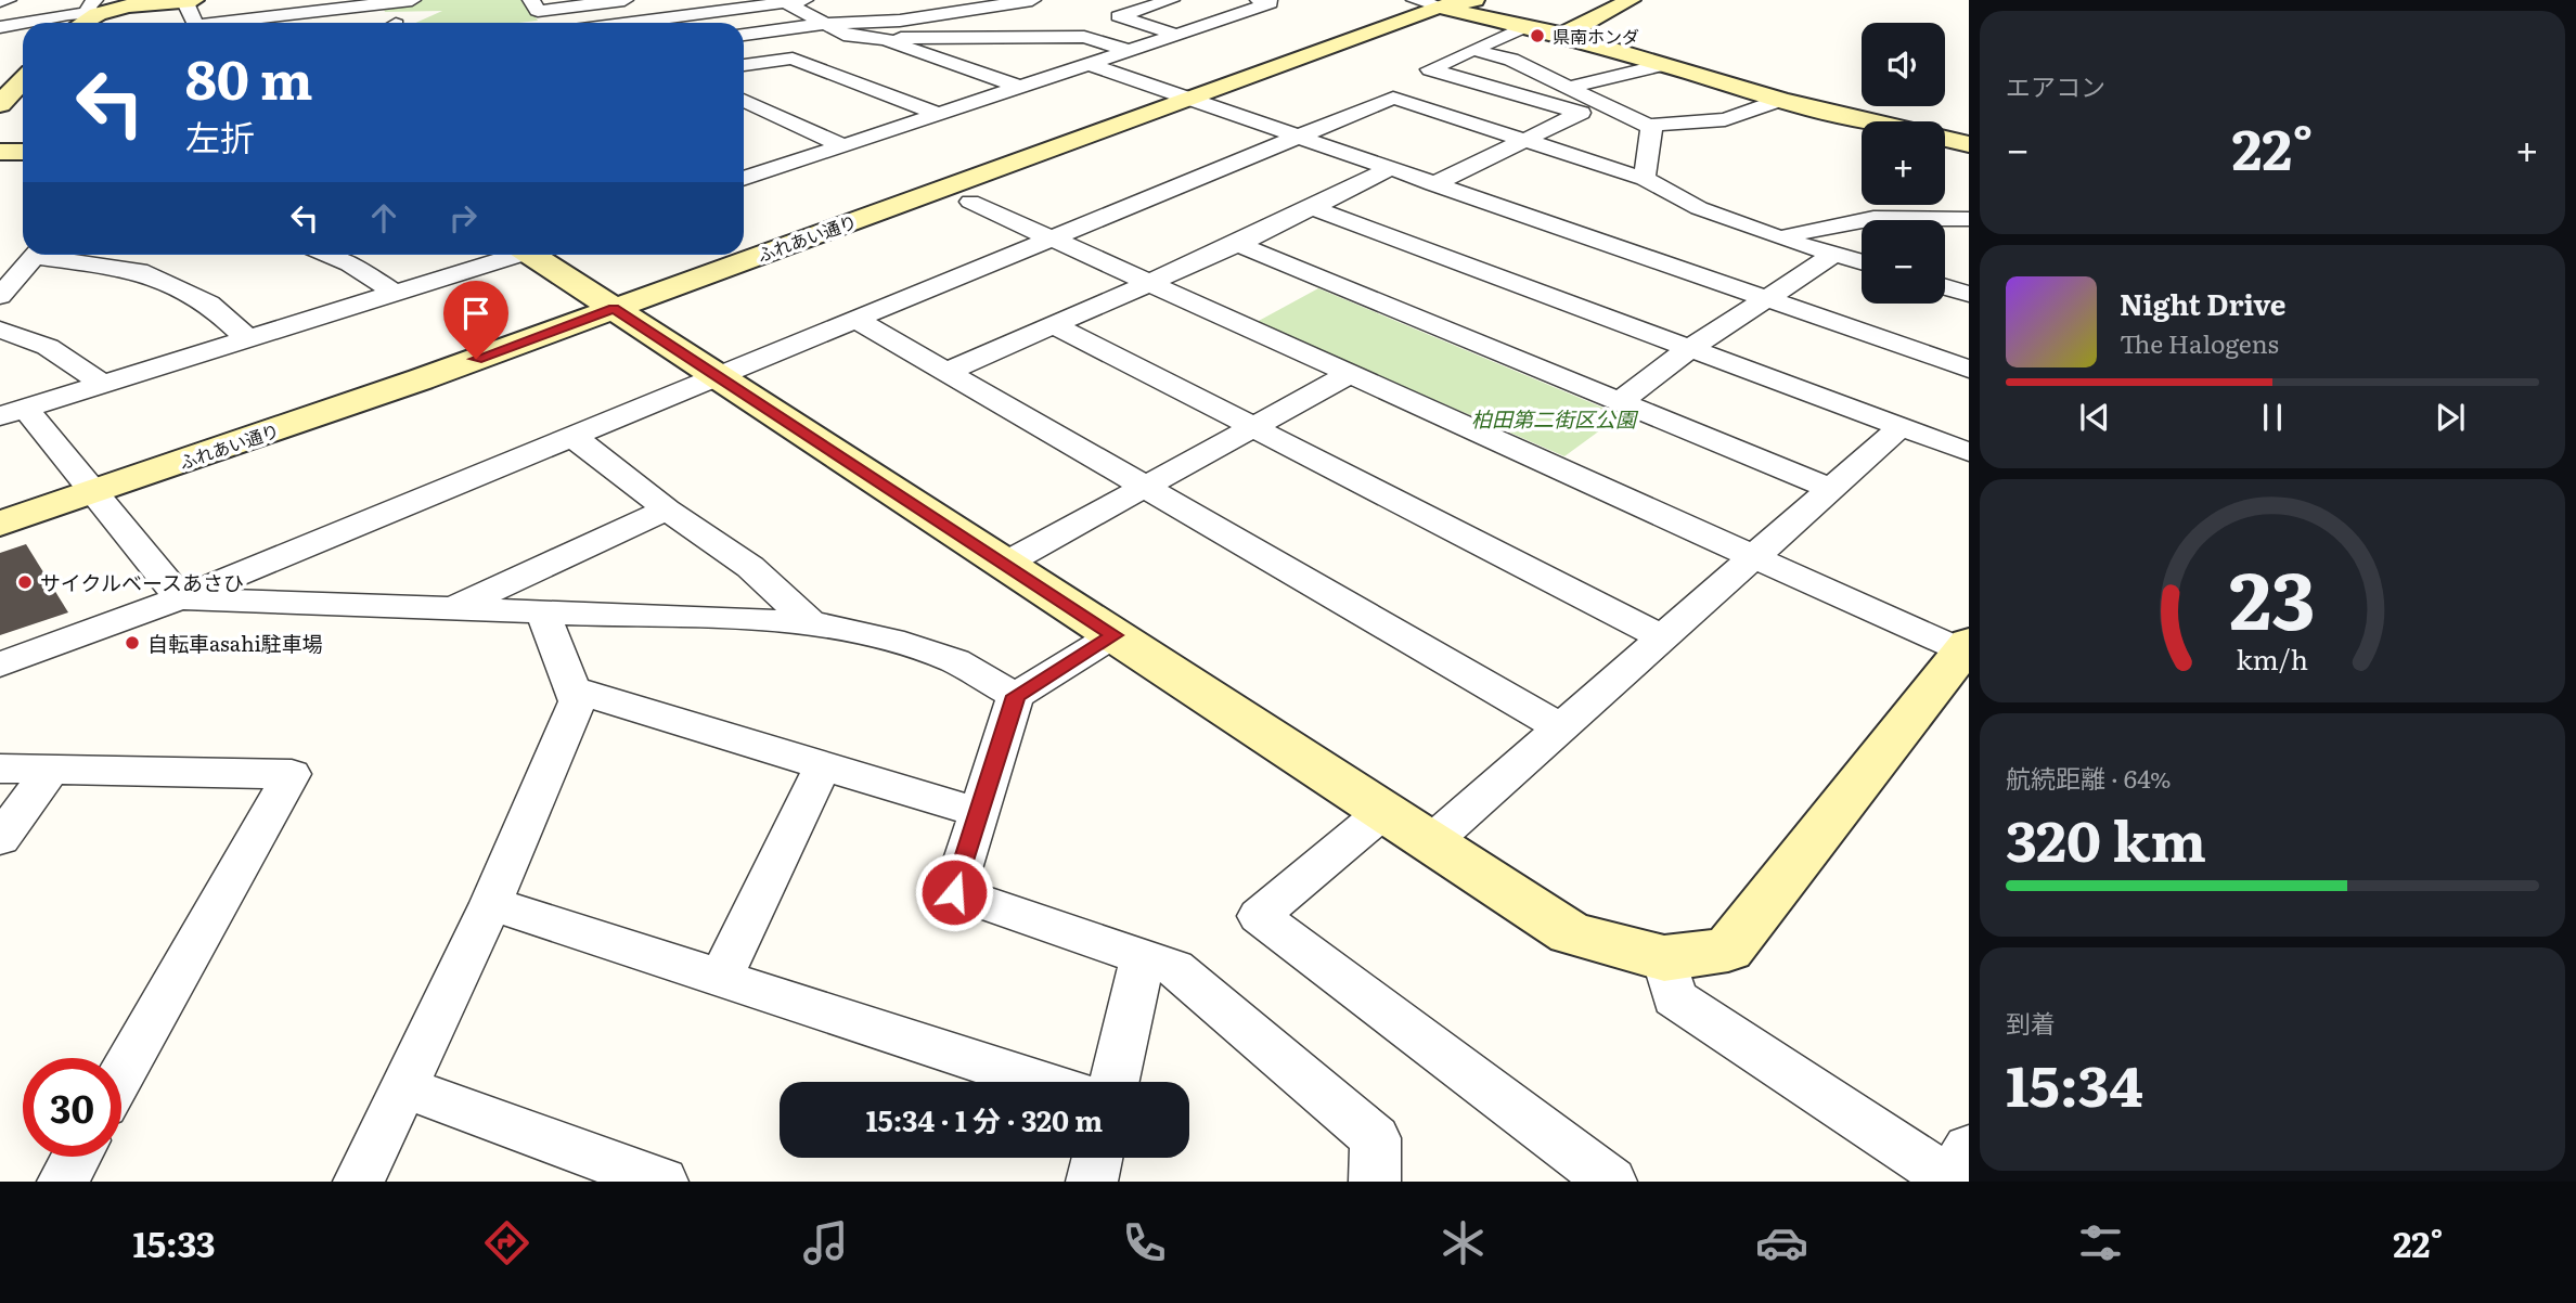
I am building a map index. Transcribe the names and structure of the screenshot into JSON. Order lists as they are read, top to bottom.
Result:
{
  "streets": {
    "street": ["ふれあい通り"]
  },
  "parks": ["柏田第二街区公園"],
  "places": ["県南ホンダ", "サイクルベースあさひ", "自転車asahi駐車場"],
  "page": {
    "tile": [
      "エアコン",
      ["航続距離 · 64%", "320 km"],
      ["到着", "15:34"]
    ],
    "map_buttons": ["+", "−"],
    "turn": ["80 m", "左折"],
    "heat": ["−", "22°", "+"],
    "song": ["Night Drive", "The Halogens"],
    "limit": "30",
    "trip": "15:34 · 1 分 · 320 m",
    "tabs": ["15:33", "22°"],
    "gauge": ["23", "km/h"]
  }
}
